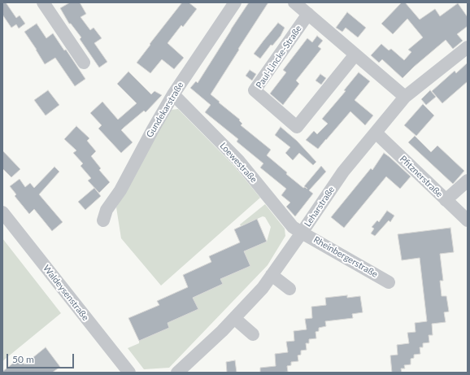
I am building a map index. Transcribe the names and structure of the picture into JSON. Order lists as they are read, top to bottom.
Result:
{
  "streets": {
    "street": [
      "Paul-Lincke-Straße",
      "Gundekarstraße",
      "Loewestraße",
      "Pfitznerstraße",
      "Leharstraße",
      "Rheinbergerstraße",
      "Waldeysenstraße"
    ]
  },
  "crossings": [
    ["Gundekarstraße", "Loewestraße"],
    ["Loewestraße", "Leharstraße"],
    ["Loewestraße", "Rheinbergerstraße"],
    ["Pfitznerstraße", "Leharstraße"],
    ["Leharstraße", "Rheinbergerstraße"]
  ],
  "scale_bar": "50 m"
}
